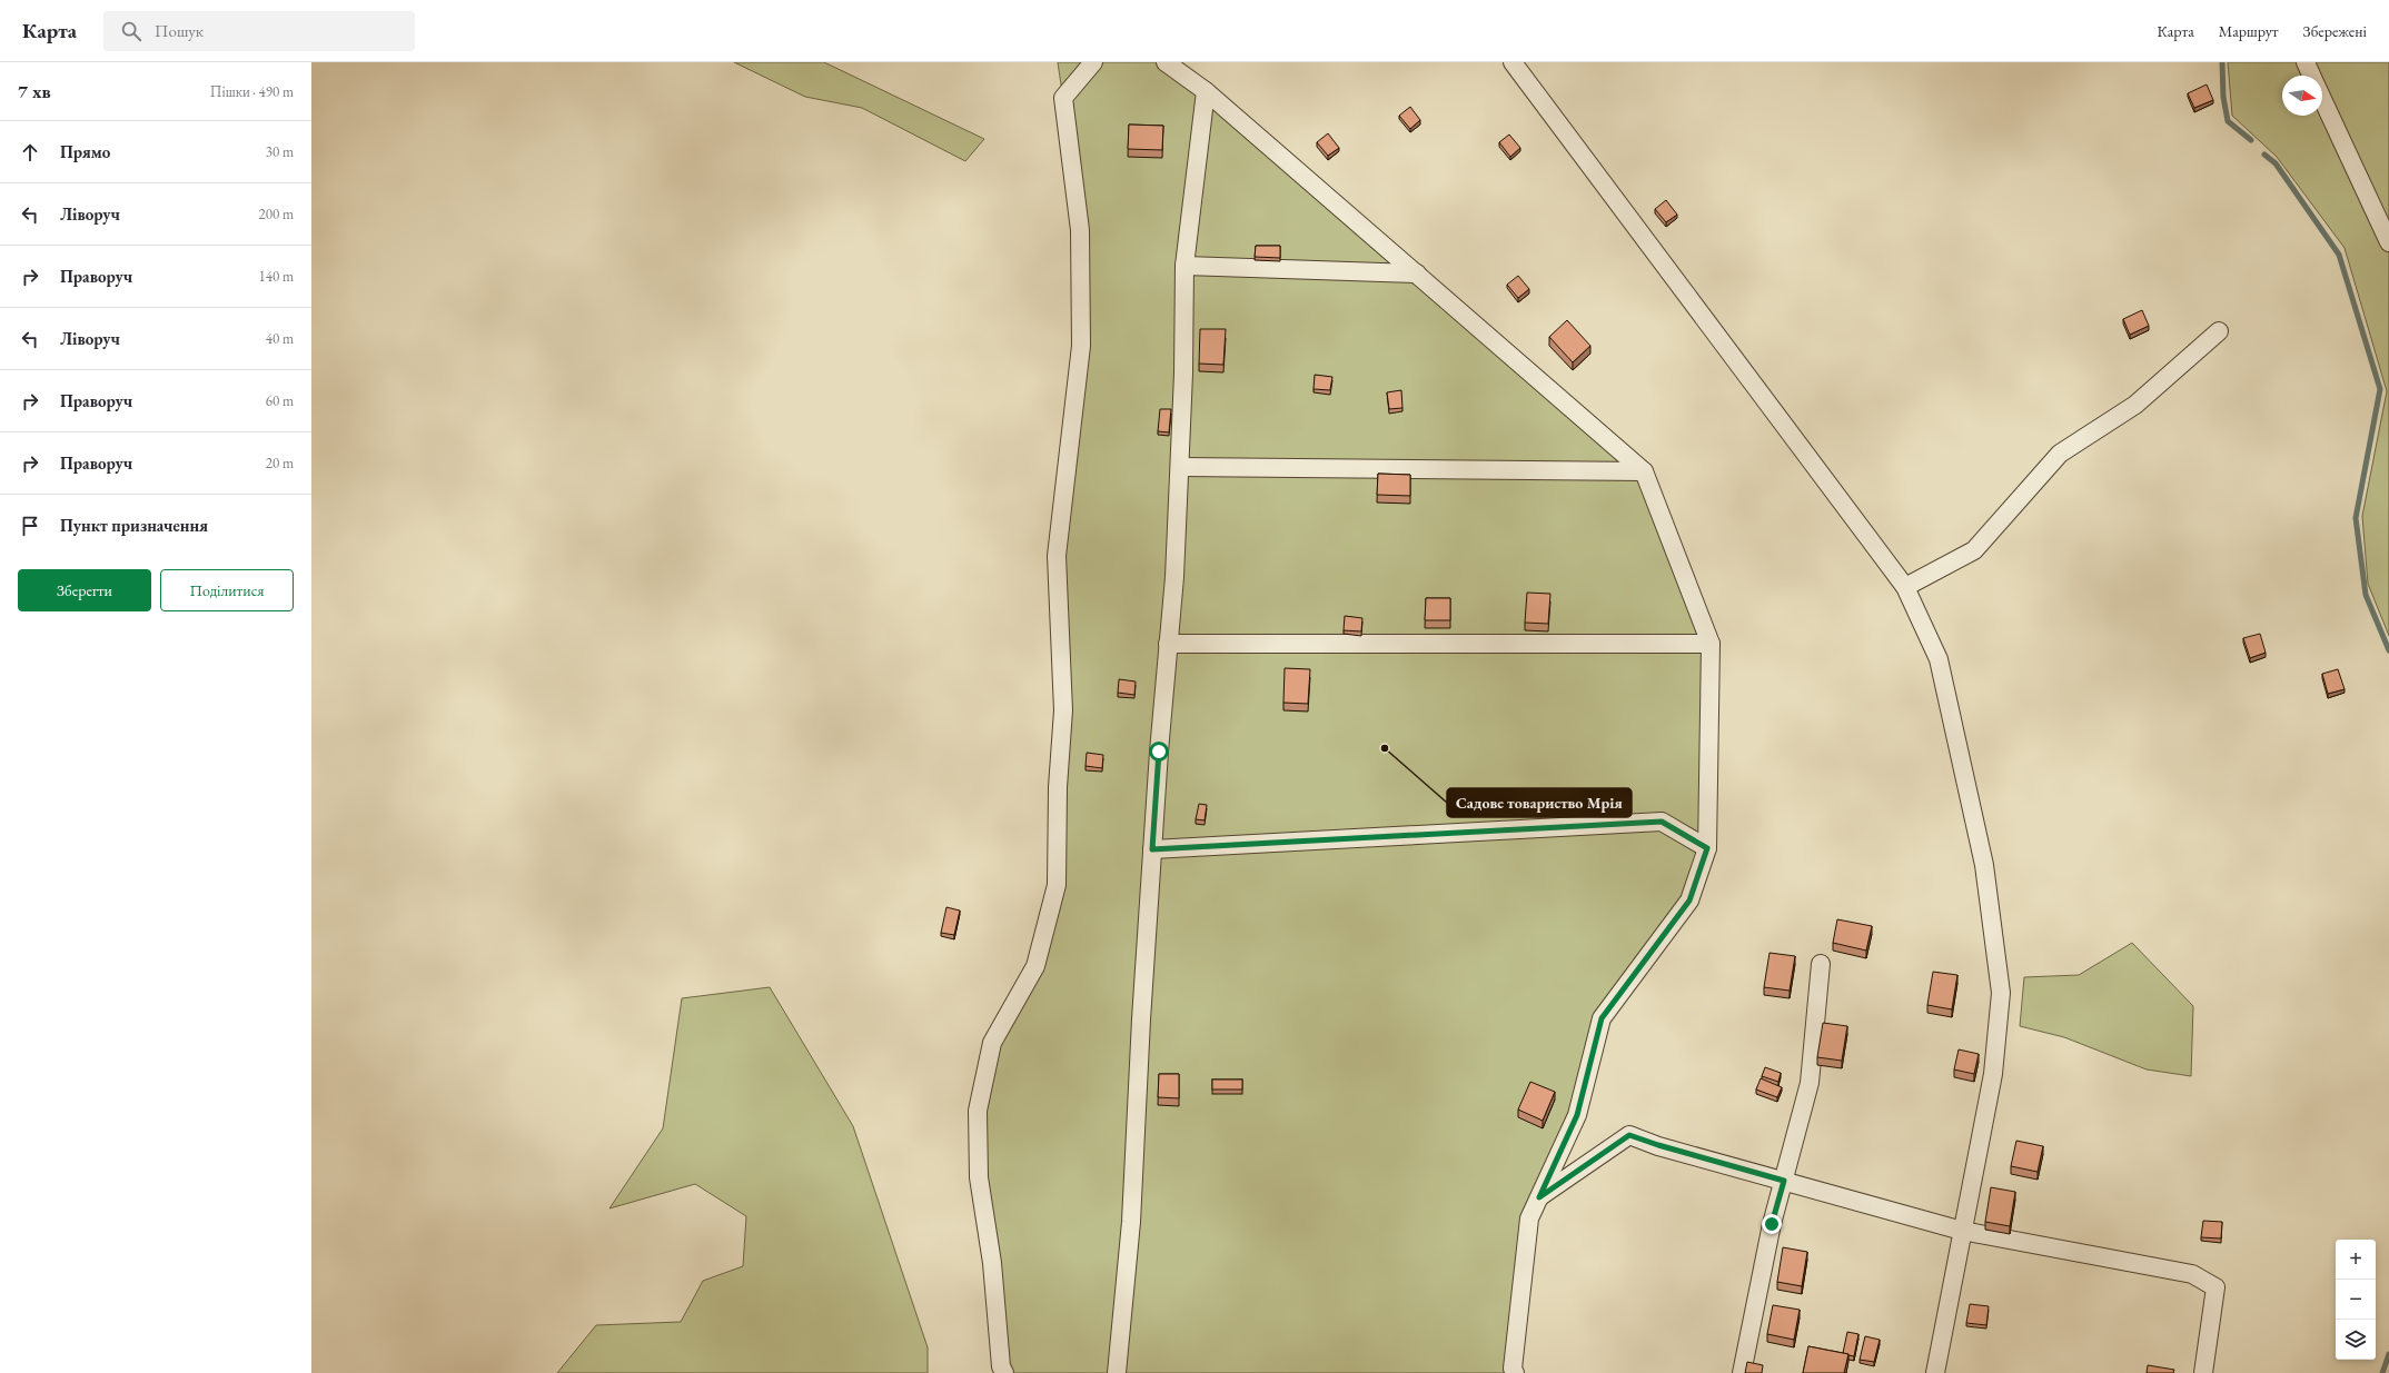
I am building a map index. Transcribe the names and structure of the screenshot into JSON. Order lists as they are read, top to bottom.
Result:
{
  "places": ["Садове товариство Мрія"],
  "north": "right",
  "page": {
    "header": "Карта",
    "search": "Пошук",
    "nav": ["Карта", "Маршрут", "Збережені"],
    "heading": ["7 хв", "Пішки · 490 m"],
    "list": [
      ["Прямо", "30 m"],
      ["Ліворуч", "200 m"],
      ["Праворуч", "140 m"],
      ["Ліворуч", "40 m"],
      ["Праворуч", "60 m"],
      ["Праворуч", "20 m"],
      "Пункт призначення"
    ],
    "buttons": ["Зберегти", "Поділитися"],
    "map_buttons": ["+", "−"]
  }
}
